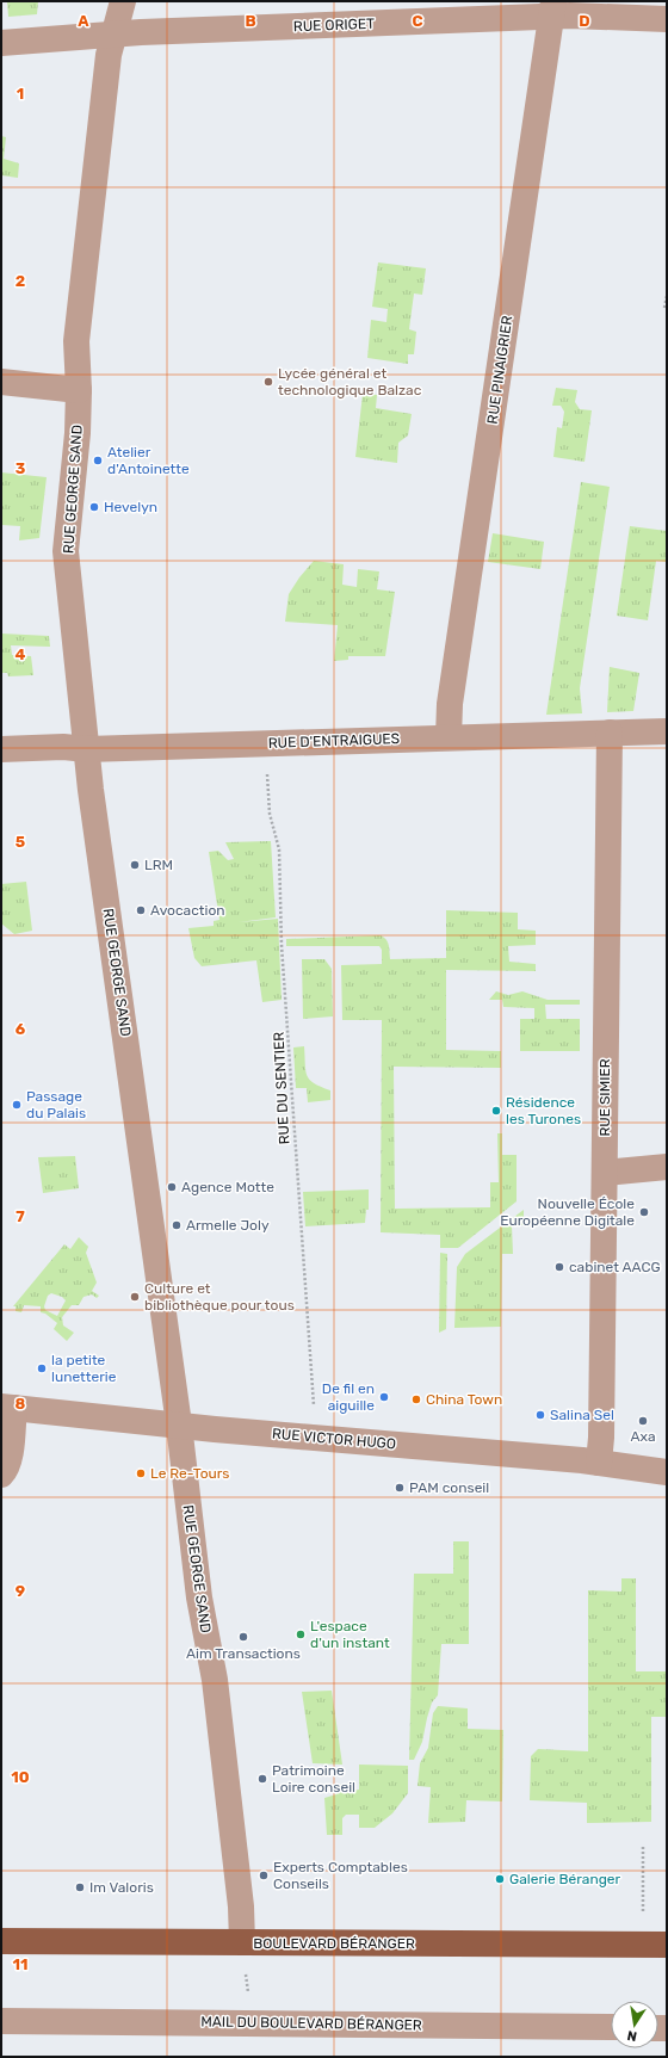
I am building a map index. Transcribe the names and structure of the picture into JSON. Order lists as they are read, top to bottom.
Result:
{
  "streets": {
    "main road": ["BOULEVARD BÉRANGER"],
    "street": [
      "RUE ORIGET",
      "RUE PINAIGRIER",
      "RUE GEORGE SAND",
      "RUE D'ENTRAIGUES",
      "RUE SIMIER",
      "RUE VICTOR HUGO",
      "MAIL DU BOULEVARD BÉRANGER"
    ],
    "path": ["RUE DU SENTIER"]
  },
  "crossings": [
    ["RUE ORIGET", "RUE PINAIGRIER"],
    ["RUE ORIGET", "RUE GEORGE SAND"],
    ["RUE PINAIGRIER", "RUE D'ENTRAIGUES"],
    ["RUE GEORGE SAND", "RUE D'ENTRAIGUES"],
    ["RUE GEORGE SAND", "RUE VICTOR HUGO"],
    ["RUE GEORGE SAND", "BOULEVARD BÉRANGER"],
    ["RUE D'ENTRAIGUES", "RUE SIMIER"],
    ["RUE SIMIER", "RUE VICTOR HUGO"]
  ],
  "places": [
    "Lycée général et technologique Balzac",
    "Atelier d'Antoinette",
    "Hevelyn",
    "LRM",
    "Avocaction",
    "Passage du Palais",
    "Résidence les Turones",
    "Agence Motte",
    "Nouvelle École Européenne Digitale",
    "Armelle Joly",
    "cabinet AACG",
    "Culture et bibliothèque pour tous",
    "la petite lunetterie",
    "De fil en aiguille",
    "China Town",
    "Salina Sel",
    "Axa",
    "Le Re-Tours",
    "PAM conseil",
    "L'espace d'un instant",
    "Aim Transactions",
    "Patrimoine Loire conseil",
    "Experts Comptables Conseils",
    "Galerie Béranger",
    "Im Valoris"
  ],
  "north": "bottom",
  "grid": {
    "columns": [
      "A",
      "B",
      "C",
      "D"
    ],
    "rows": [
      "1",
      "2",
      "3",
      "4",
      "5",
      "6",
      "7",
      "8",
      "9",
      "10",
      "11"
    ]
  }
}
